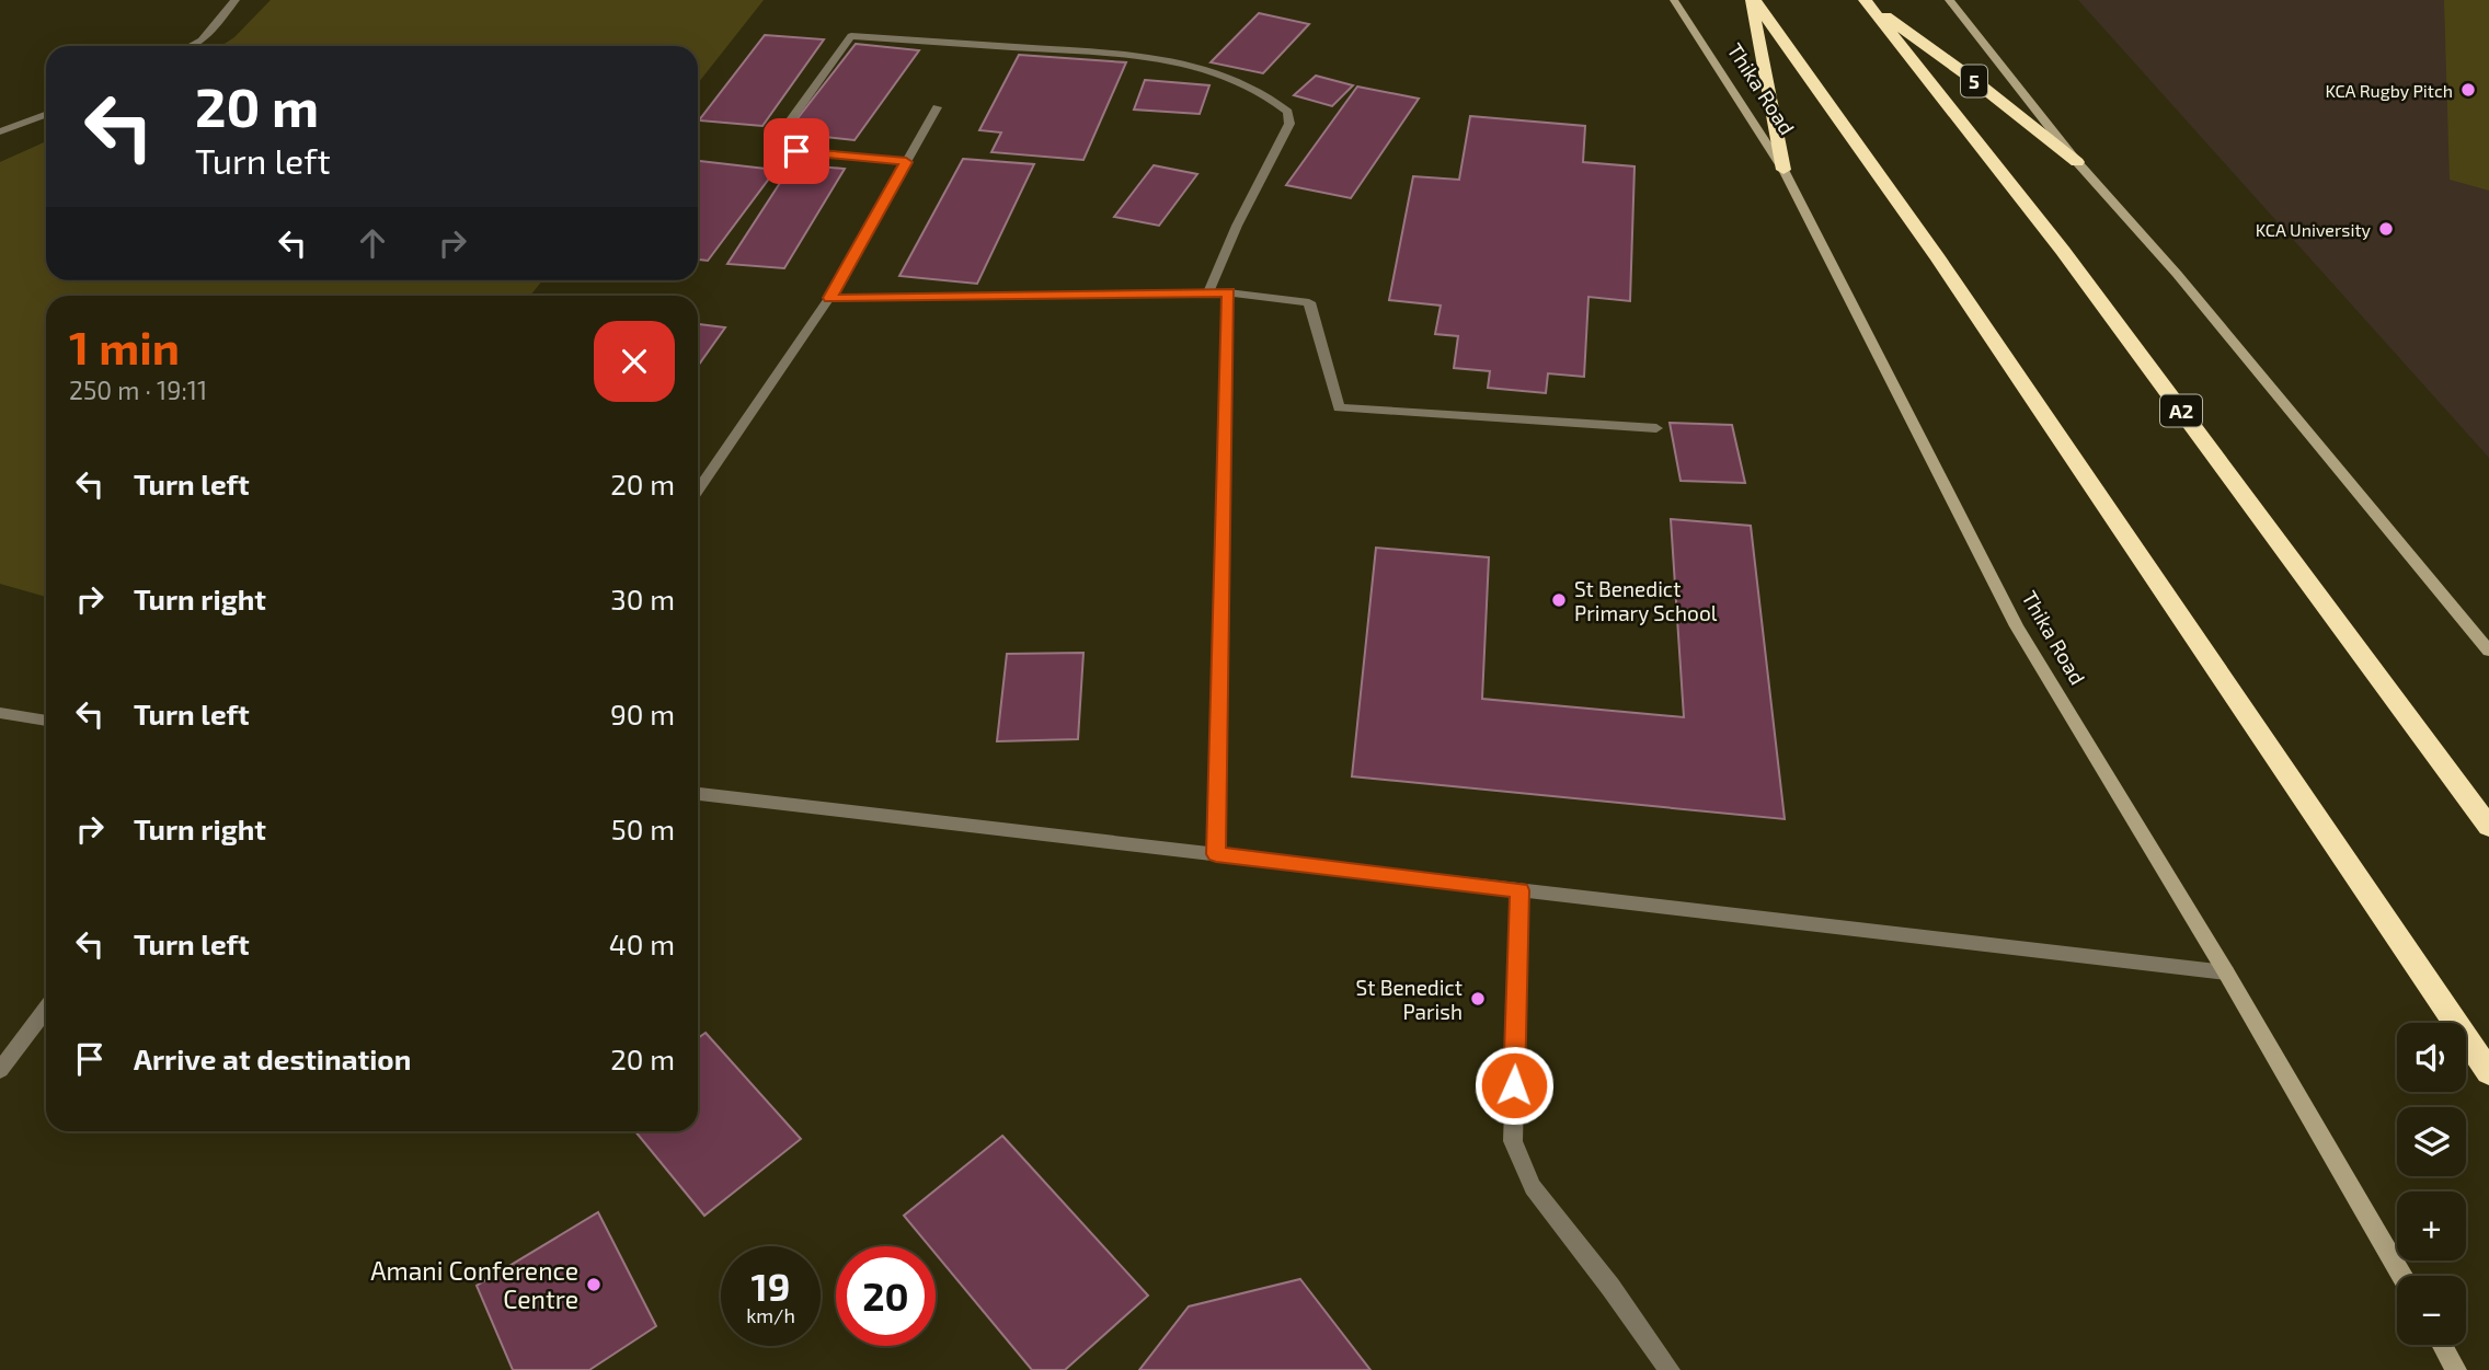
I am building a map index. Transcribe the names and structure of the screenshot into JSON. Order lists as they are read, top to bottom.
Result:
{
  "streets": {
    "highway": ["5", "Thika Road", "A2"]
  },
  "crossings": [
    ["5", "A2"]
  ],
  "places": [
    "KCA Rugby Pitch",
    "KCA University",
    "St Benedict Primary School",
    "St Benedict Parish",
    "Amani Conference Centre"
  ],
  "page": {
    "turn": ["20 m", "Turn left"],
    "heading": ["1 min", "250 m · 19:11"],
    "list": [
      {
        "name": "Turn left",
        "value": "20 m"
      },
      {
        "name": "Turn right",
        "value": "30 m"
      },
      {
        "name": "Turn left",
        "value": "90 m"
      },
      {
        "name": "Turn right",
        "value": "50 m"
      },
      {
        "name": "Turn left",
        "value": "40 m"
      },
      {
        "name": "Arrive at destination",
        "value": "20 m"
      }
    ],
    "map_buttons": ["+", "−"],
    "speed": "19 km/h",
    "limit": "20"
  }
}
